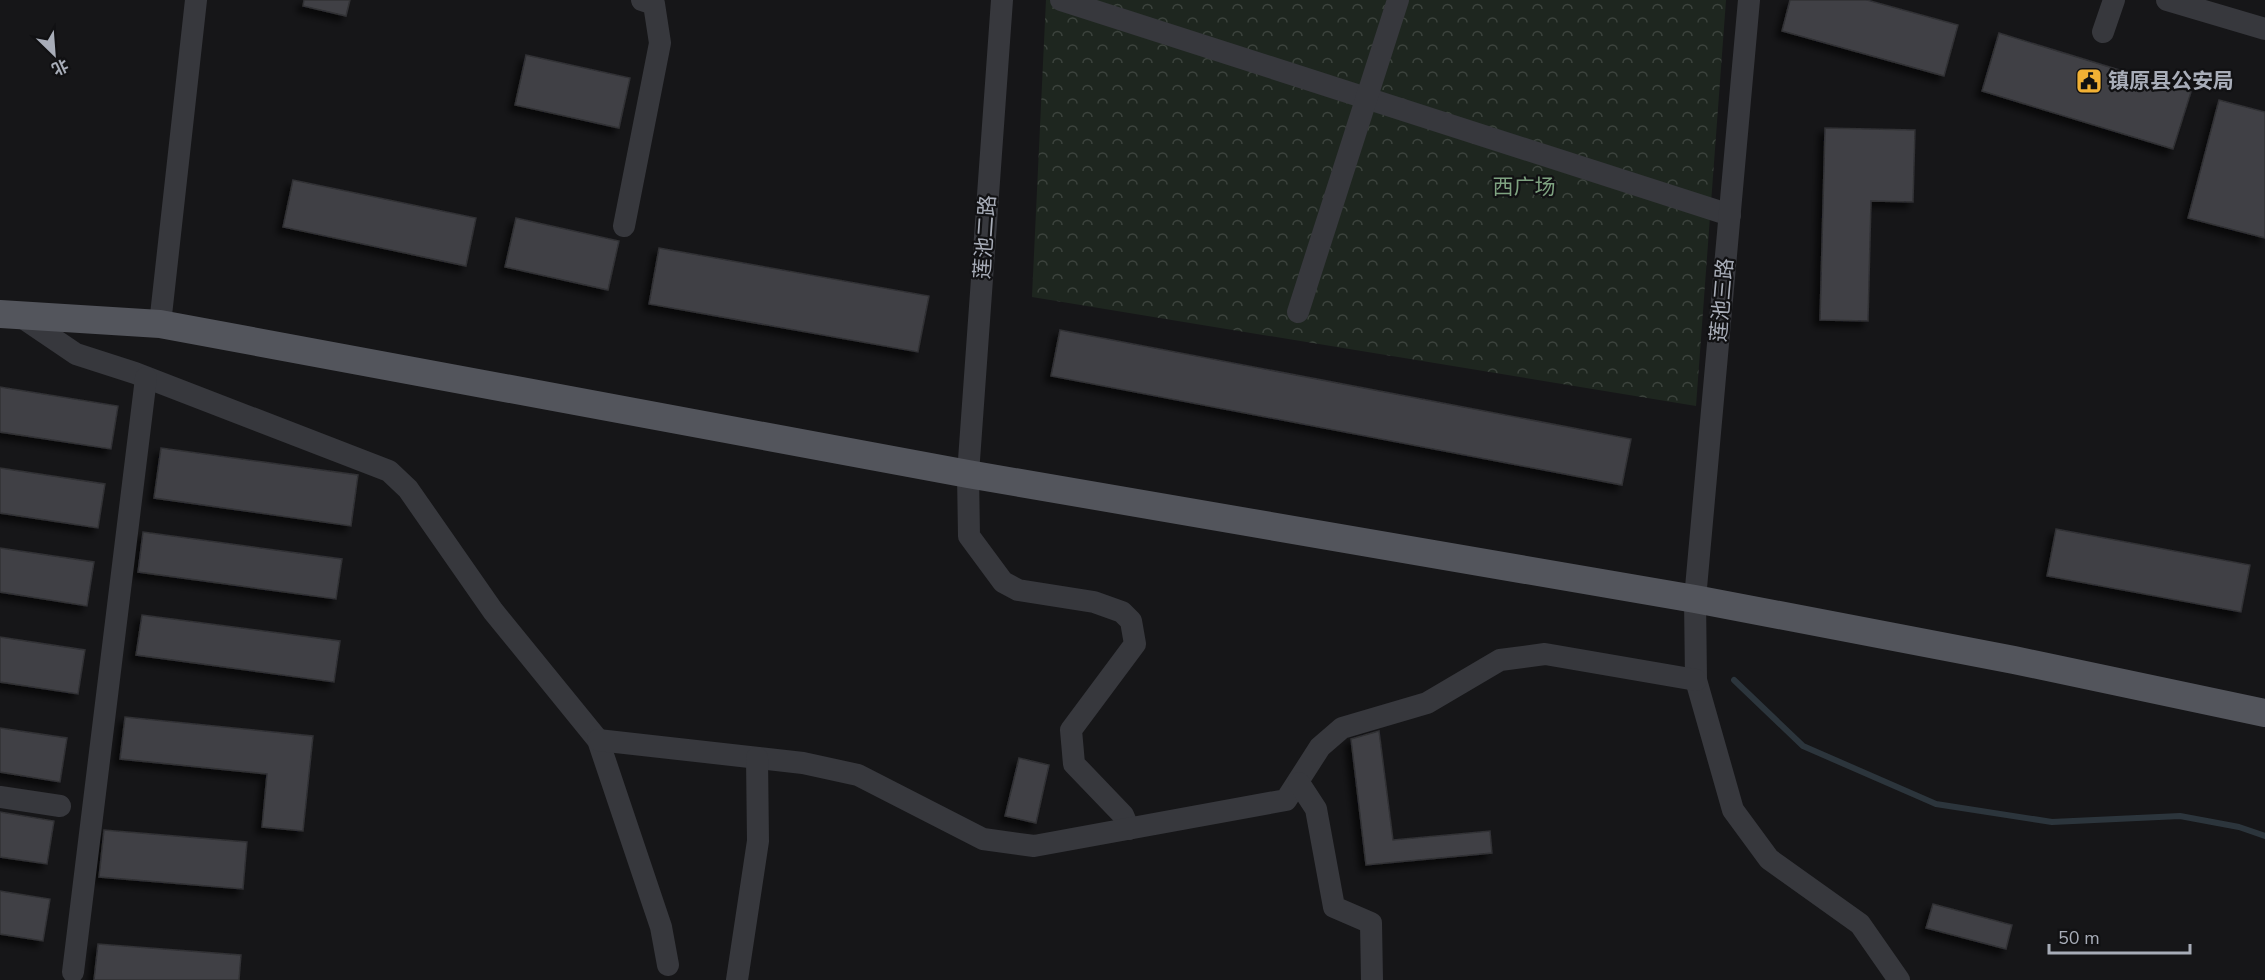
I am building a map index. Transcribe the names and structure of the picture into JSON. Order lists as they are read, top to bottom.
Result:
{
  "streets": {
    "street": ["莲池二路", "莲池三路"]
  },
  "parks": ["西广场"],
  "places": {
    "public building": ["镇原县公安局"]
  },
  "scale_bar": "50 m",
  "north": "bottom right"
}
